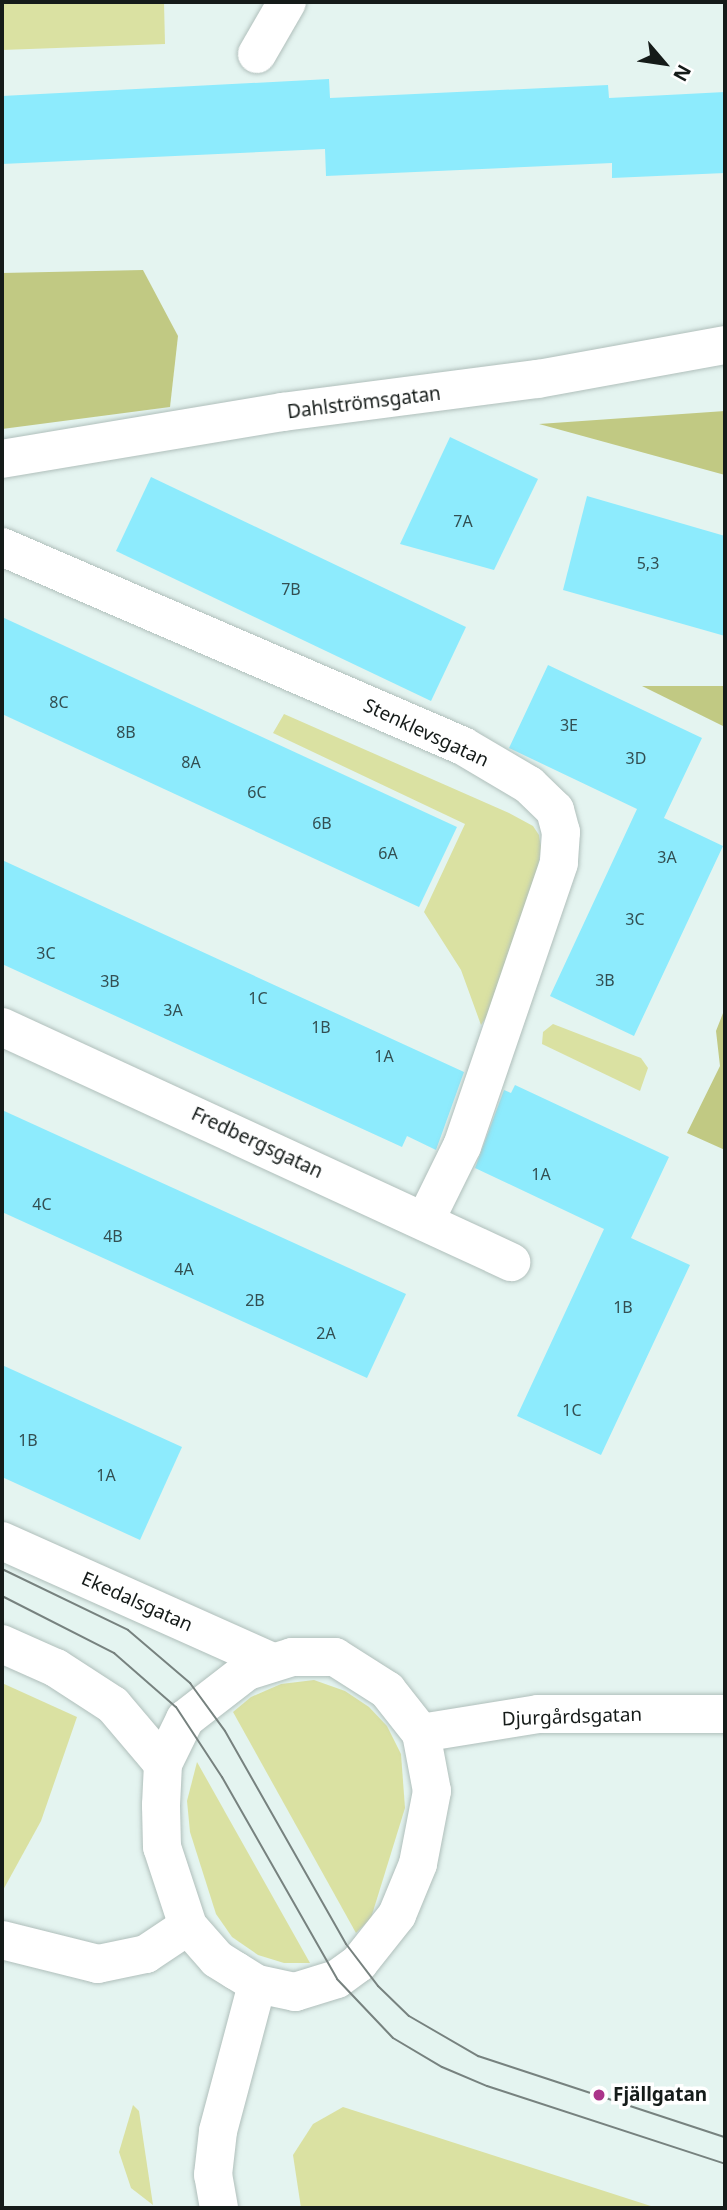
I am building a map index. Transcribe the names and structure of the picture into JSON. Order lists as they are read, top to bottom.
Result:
{
  "streets": {
    "street": [
      "Dahlströmsgatan",
      "Stenklevsgatan",
      "Fredbergsgatan",
      "Ekedalsgatan",
      "Djurgårdsgatan"
    ]
  },
  "crossings": [
    ["Stenklevsgatan", "Fredbergsgatan"]
  ],
  "places": ["Fjällgatan"],
  "house_numbers": [
    "7A",
    "5,3",
    "7B",
    "8C",
    "3E",
    "8B",
    "3D",
    "8A",
    "6C",
    "6B",
    "6A",
    "3A",
    "3C",
    "3C",
    "3B",
    "3B",
    "1C",
    "3A",
    "1B",
    "1A",
    "1A",
    "4C",
    "4B",
    "4A",
    "2B",
    "1B",
    "2A",
    "1C",
    "1B",
    "1A"
  ],
  "north": "bottom right"
}
